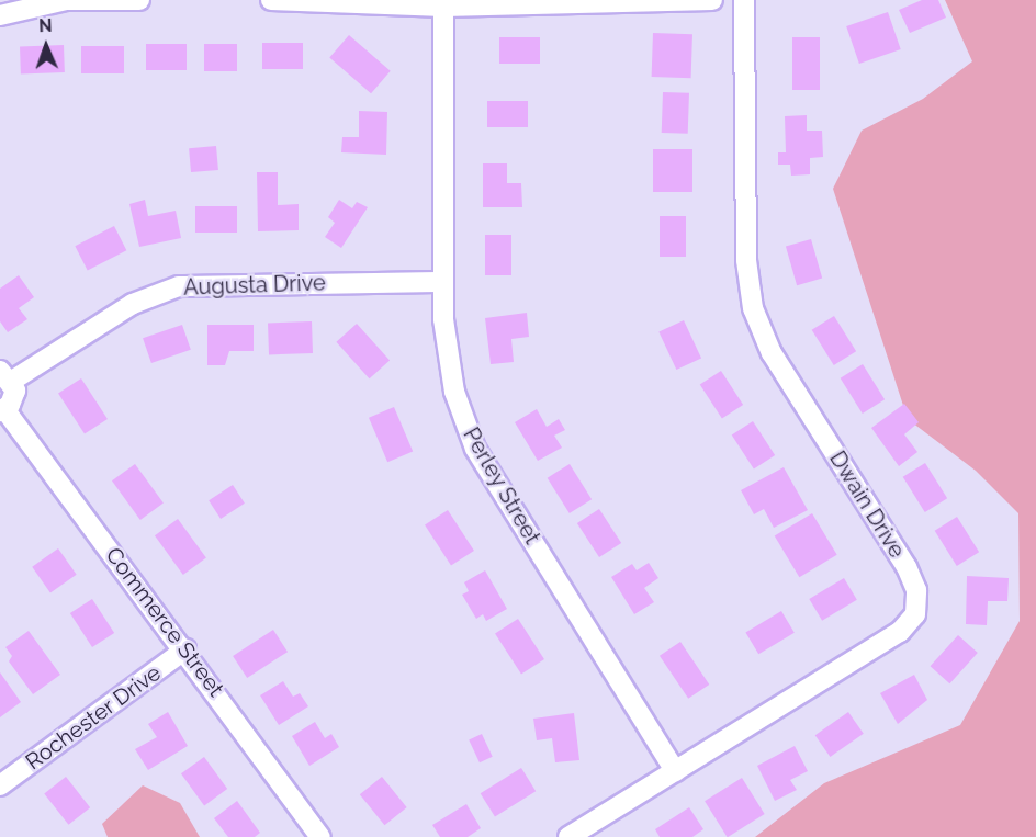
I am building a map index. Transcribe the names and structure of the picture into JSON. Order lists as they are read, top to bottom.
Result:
{
  "streets": {
    "street": [
      "Augusta Drive",
      "Perley Street",
      "Dwain Drive",
      "Commerce Street",
      "Rochester Drive"
    ]
  },
  "crossings": [
    ["Augusta Drive", "Perley Street"],
    ["Perley Street", "Dwain Drive"],
    ["Commerce Street", "Rochester Drive"]
  ],
  "north": "top"
}
